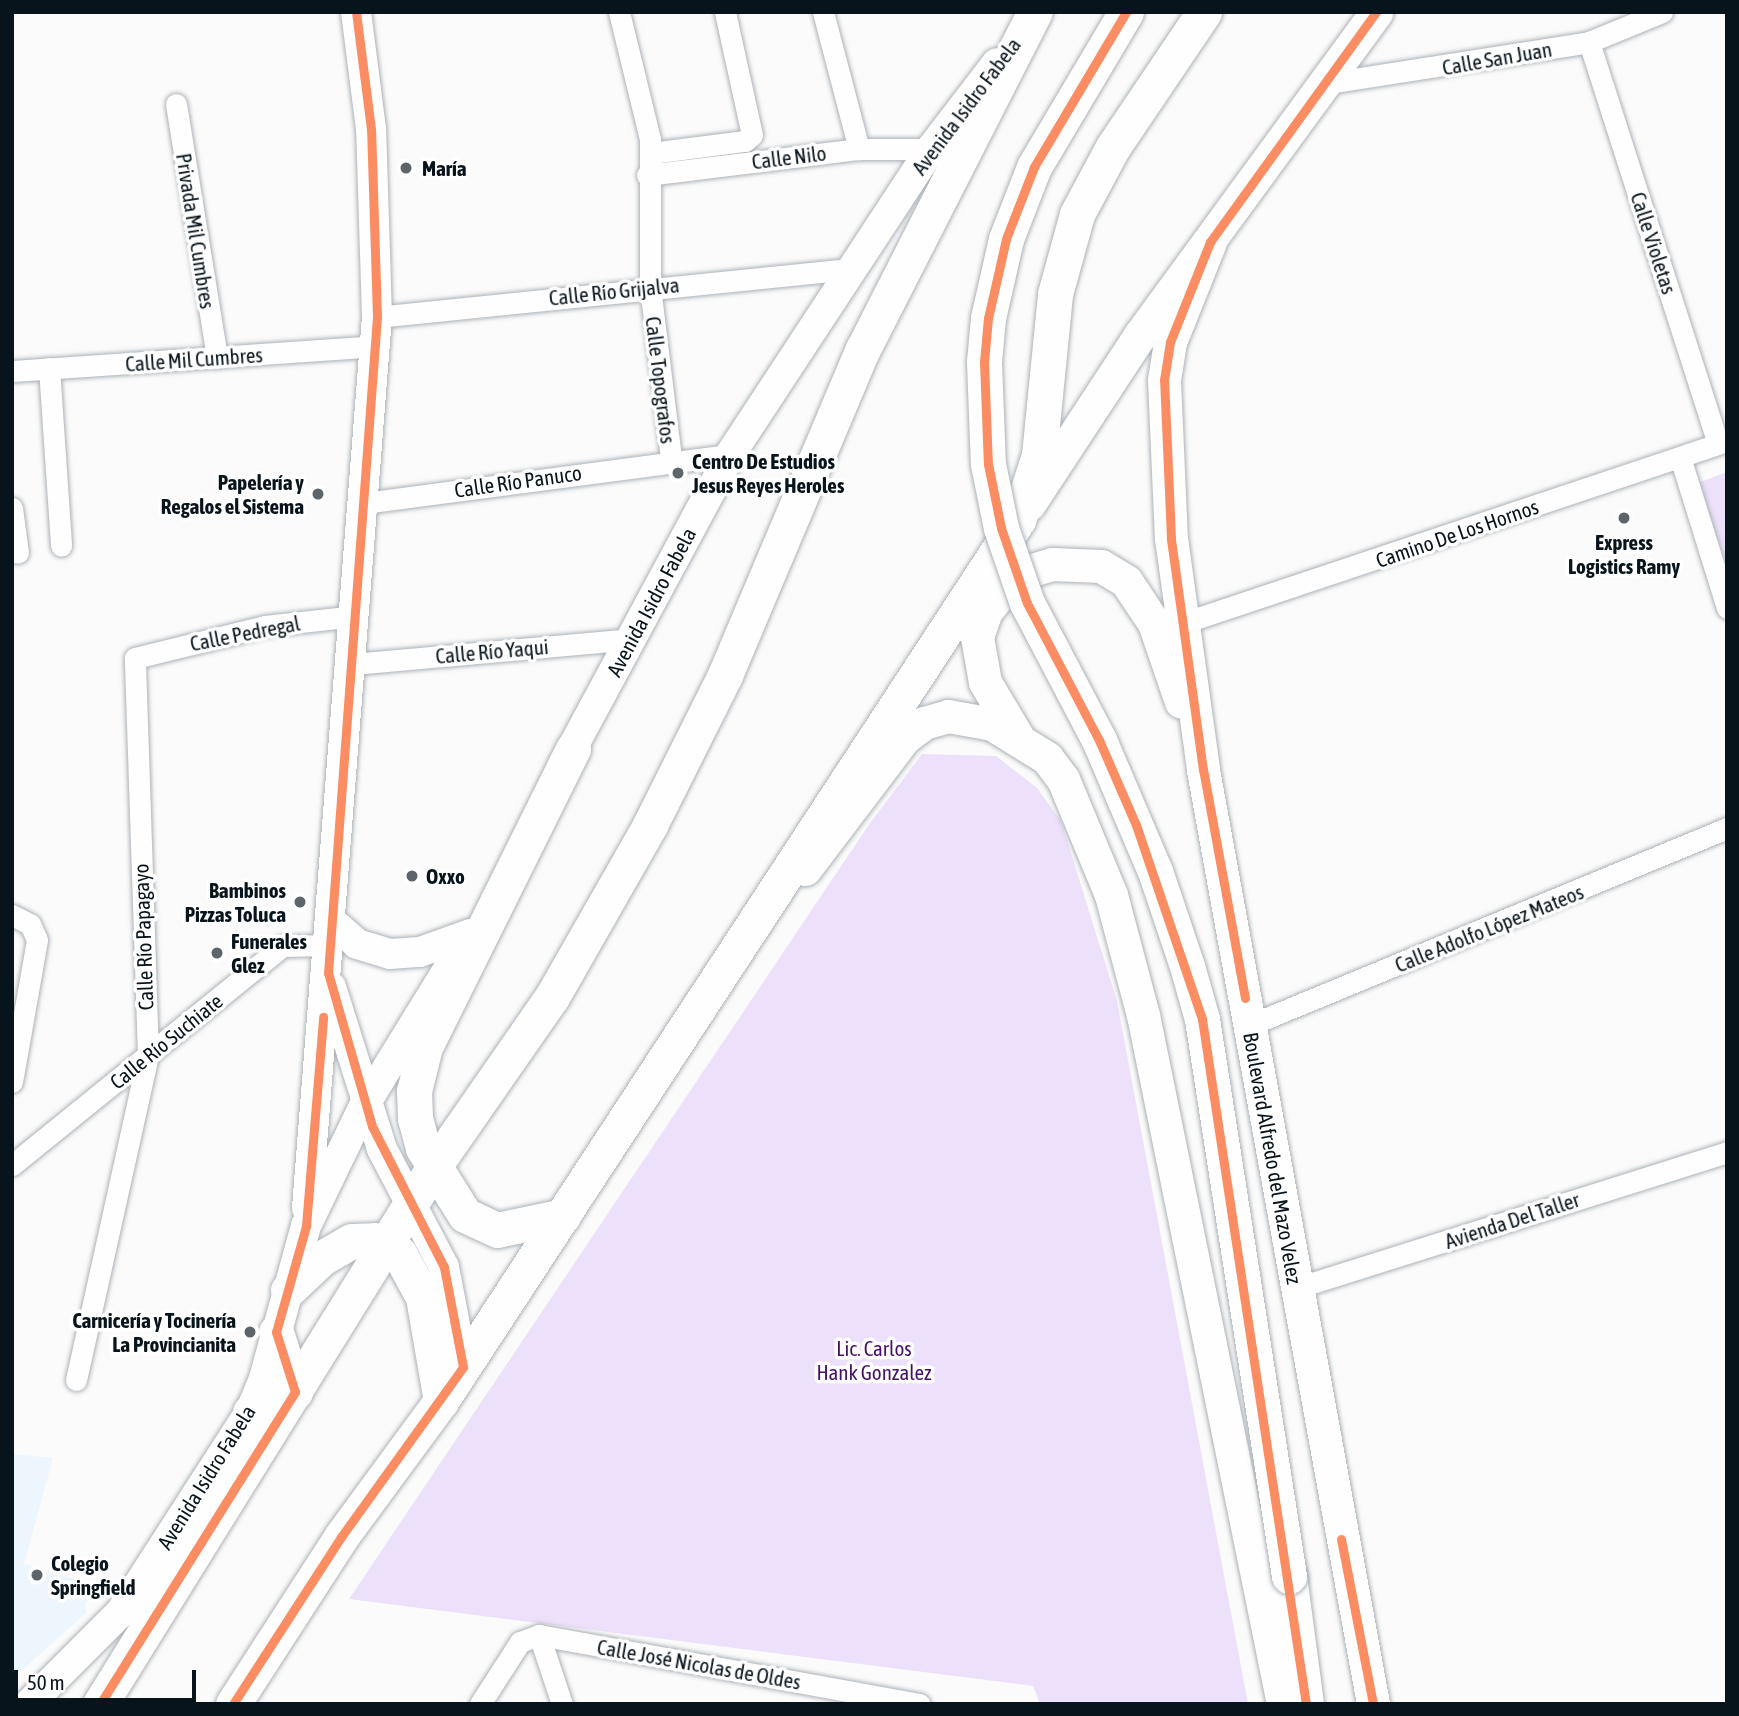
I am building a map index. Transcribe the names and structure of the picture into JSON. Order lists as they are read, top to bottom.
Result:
{
  "streets": {
    "highway": ["Avenida Isidro Fabela"],
    "main road": ["Boulevard Alfredo del Mazo Velez"],
    "street": [
      "Calle San Juan",
      "Calle Nilo",
      "Privada Mil Cumbres",
      "Calle Violetas",
      "Calle Río Grijalva",
      "Calle Mil Cumbres",
      "Calle Topografos",
      "Calle Río Panuco",
      "Camino De Los Hornos",
      "Calle Pedregal",
      "Calle Río Yaqui",
      "Calle Adolfo López Mateos",
      "Calle Río Papagayo",
      "Calle Río Suchiate",
      "Avienda Del Taller",
      "Calle José Nicolas de Oldes"
    ]
  },
  "crossings": [
    ["Calle San Juan", "Calle Violetas"],
    ["Avenida Isidro Fabela", "Calle Nilo"],
    ["Avenida Isidro Fabela", "Calle Río Grijalva"],
    ["Avenida Isidro Fabela", "Calle Río Panuco"],
    ["Avenida Isidro Fabela", "Calle Río Yaqui"],
    ["Calle Nilo", "Calle Topografos"],
    ["Privada Mil Cumbres", "Calle Mil Cumbres"],
    ["Calle Violetas", "Camino De Los Hornos"],
    ["Calle Río Grijalva", "Calle Mil Cumbres"],
    ["Calle Río Grijalva", "Calle Topografos"],
    ["Calle Topografos", "Calle Río Panuco"],
    ["Camino De Los Hornos", "Boulevard Alfredo del Mazo Velez"],
    ["Calle Pedregal", "Calle Río Papagayo"],
    ["Calle Adolfo López Mateos", "Boulevard Alfredo del Mazo Velez"],
    ["Calle Río Papagayo", "Calle Río Suchiate"],
    ["Boulevard Alfredo del Mazo Velez", "Avienda Del Taller"]
  ],
  "parks": ["Lic. Carlos Hank Gonzalez"],
  "places": [
    "María",
    "Centro De Estudios Jesus Reyes Heroles",
    "Papelería y Regalos el Sistema",
    "Express Logistics Ramy",
    "Oxxo",
    "Bambinos Pizzas Toluca",
    "Funerales Glez",
    "Carnicería y Tocinería La Provincianita",
    "Colegio Springfield"
  ],
  "scale_bar": "50 m"
}
